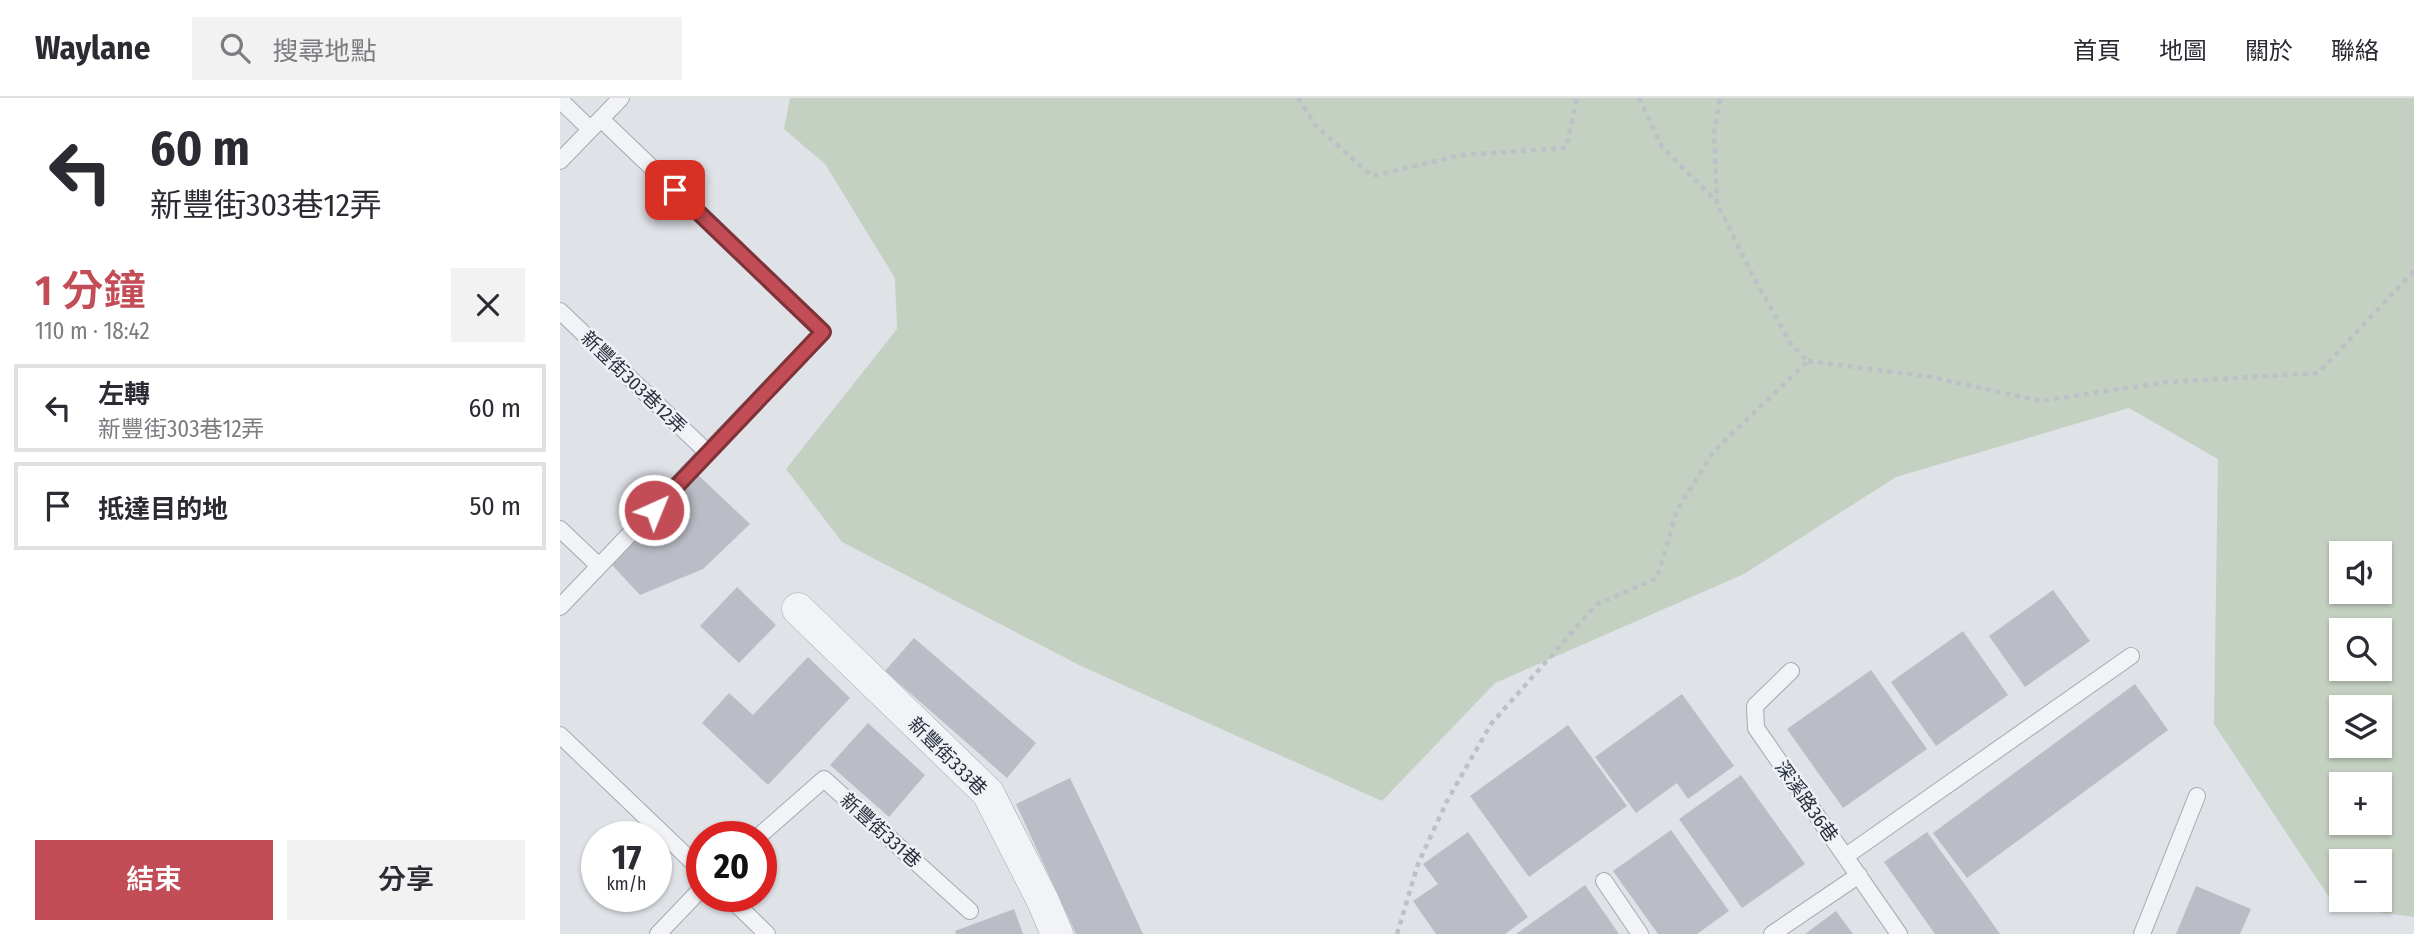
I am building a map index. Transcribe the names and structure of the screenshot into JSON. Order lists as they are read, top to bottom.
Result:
{
  "streets": {
    "street": ["新豐街333巷"],
    "lane": ["新豐街303巷12弄", "深溪路36巷", "新豐街331巷"]
  },
  "page": {
    "header": "Waylane",
    "search": "搜尋地點",
    "nav": [
      "首頁",
      "地圖",
      "關於",
      "聯絡"
    ],
    "turn": ["60 m", "新豐街303巷12弄"],
    "heading": ["1 分鐘", "110 m · 18:42"],
    "list": [
      {
        "name": "左轉",
        "note": "新豐街303巷12弄",
        "value": "60 m"
      },
      {
        "name": "抵達目的地",
        "value": "50 m"
      }
    ],
    "map_buttons": ["+", "−"],
    "speed": "17 km/h",
    "limit": "20",
    "buttons": ["結束", "分享"]
  }
}
